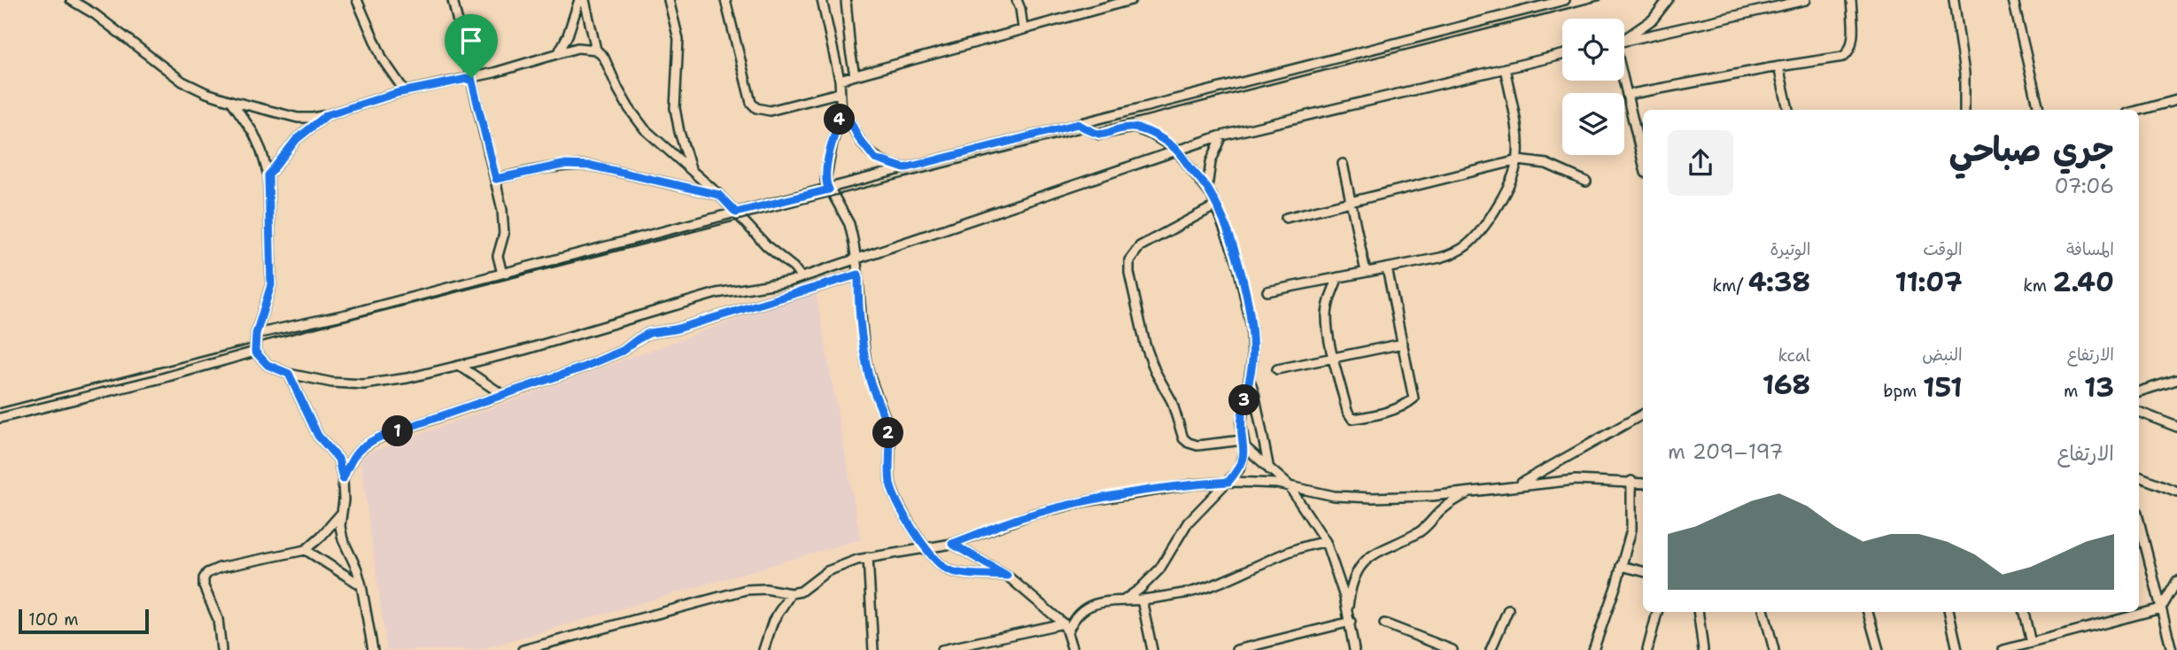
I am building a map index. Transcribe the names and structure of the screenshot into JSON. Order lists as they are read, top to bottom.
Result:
{
  "scale_bar": "100 m",
  "page": {
    "pins": [
      "4",
      "3",
      "1",
      "2"
    ],
    "heading": ["جري صباحي", "07:06"],
    "stats": [
      ["المسافة", "2.40 km"],
      ["الوقت", "11:07"],
      ["الوتيرة", "4:38 /km"],
      ["الارتفاع", "13 m"],
      ["النبض", "151 bpm"],
      ["kcal", "168"]
    ],
    "chart": ["الارتفاع", "197–209 m"],
    "scale": "100 m"
  }
}
